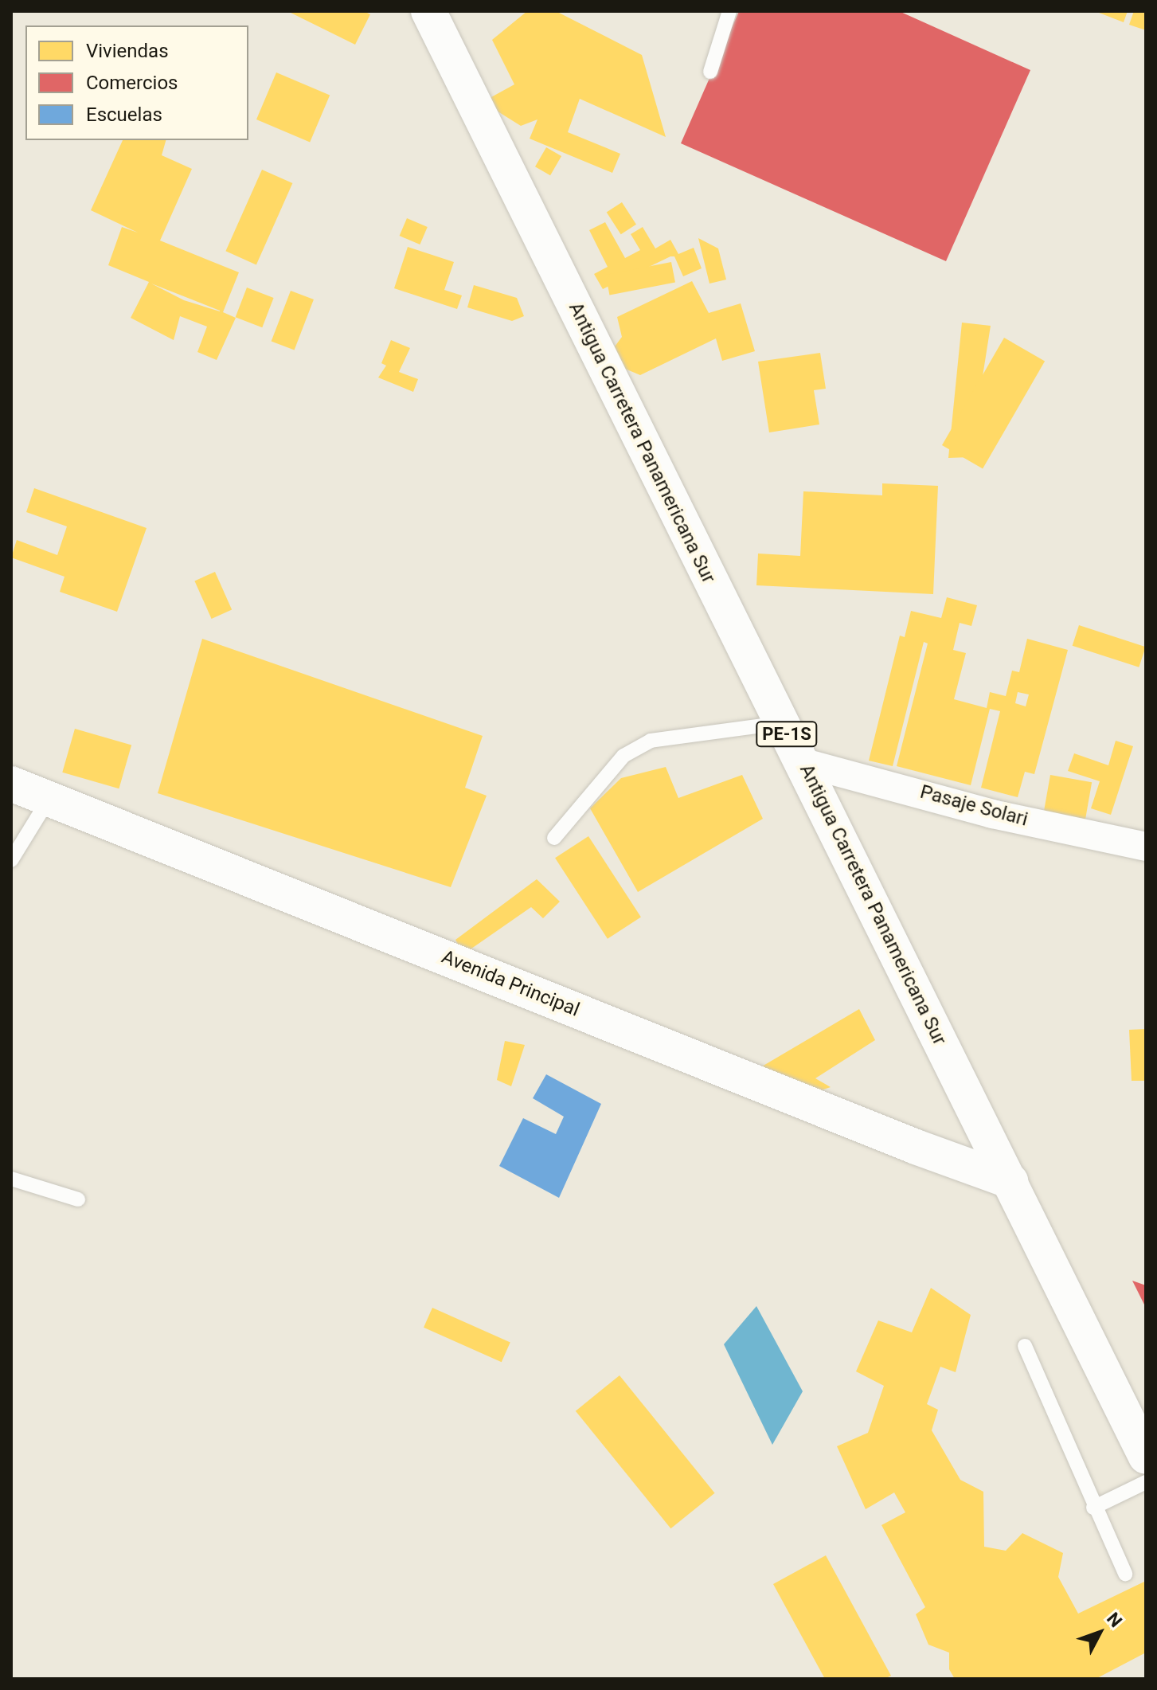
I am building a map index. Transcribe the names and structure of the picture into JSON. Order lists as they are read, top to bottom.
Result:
{
  "streets": {
    "main road": ["Antigua Carretera Panamericana Sur", "PE-1S", "Avenida Principal"],
    "street": ["Pasaje Solari"]
  },
  "crossings": [
    ["Antigua Carretera Panamericana Sur", "Pasaje Solari"],
    ["Antigua Carretera Panamericana Sur", "Avenida Principal"]
  ],
  "legend": ["Viviendas", "Comercios", "Escuelas"],
  "north": "top right"
}
